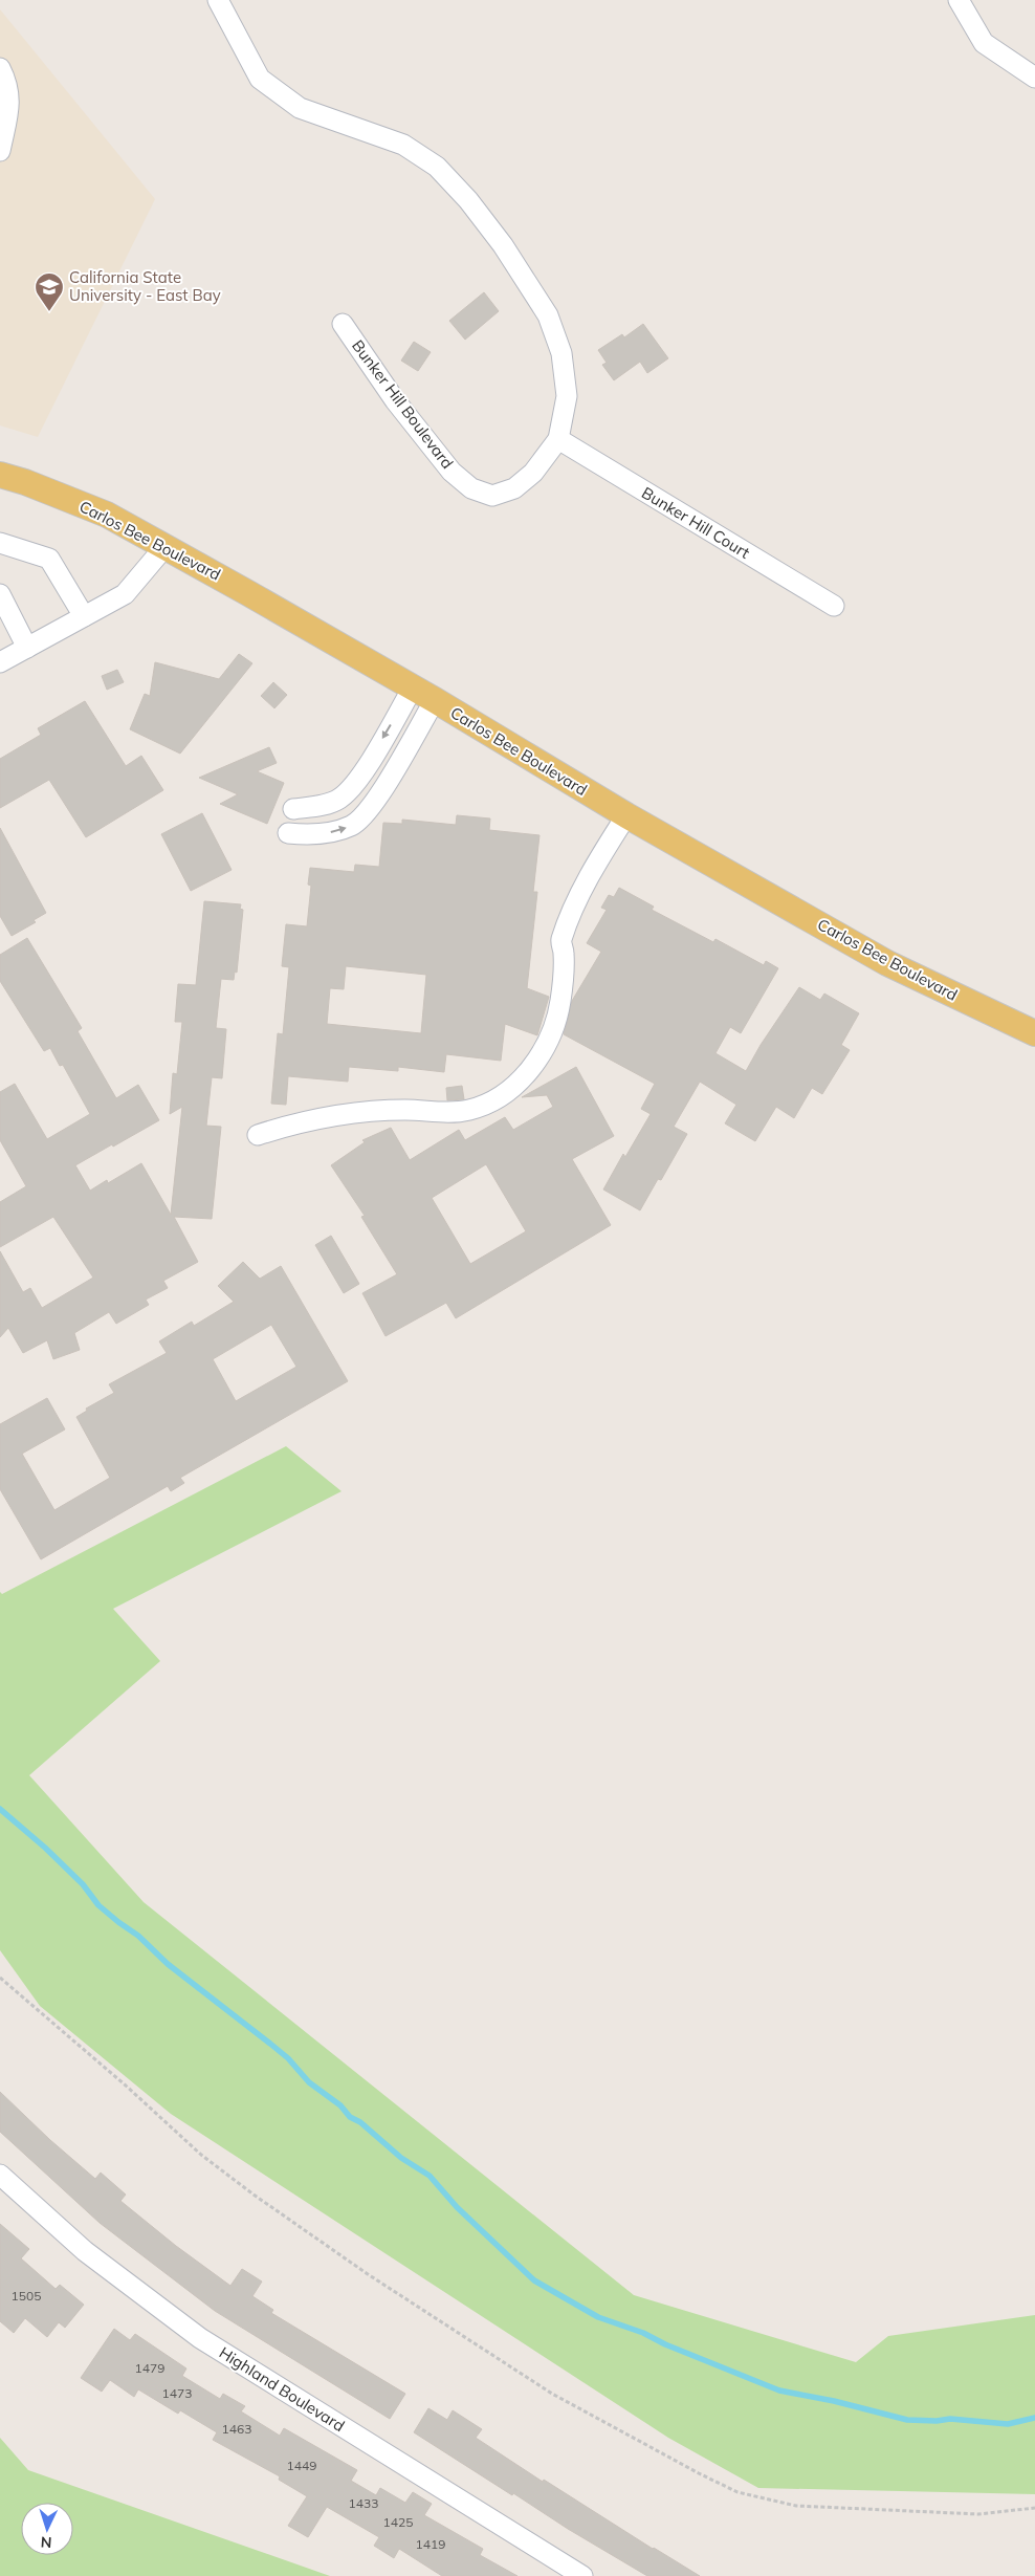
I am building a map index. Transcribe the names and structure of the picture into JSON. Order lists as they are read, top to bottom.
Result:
{
  "streets": {
    "main road": ["Carlos Bee Boulevard"],
    "street": ["Bunker Hill Boulevard", "Bunker Hill Court", "Highland Boulevard"]
  },
  "crossings": [
    ["Bunker Hill Boulevard", "Bunker Hill Court"]
  ],
  "places": {
    "school or university": ["California State University - East Bay"]
  },
  "house_numbers": [
    "1505",
    "1479",
    "1473",
    "1463",
    "1449",
    "1433",
    "1425",
    "1419"
  ],
  "north": "bottom"
}
